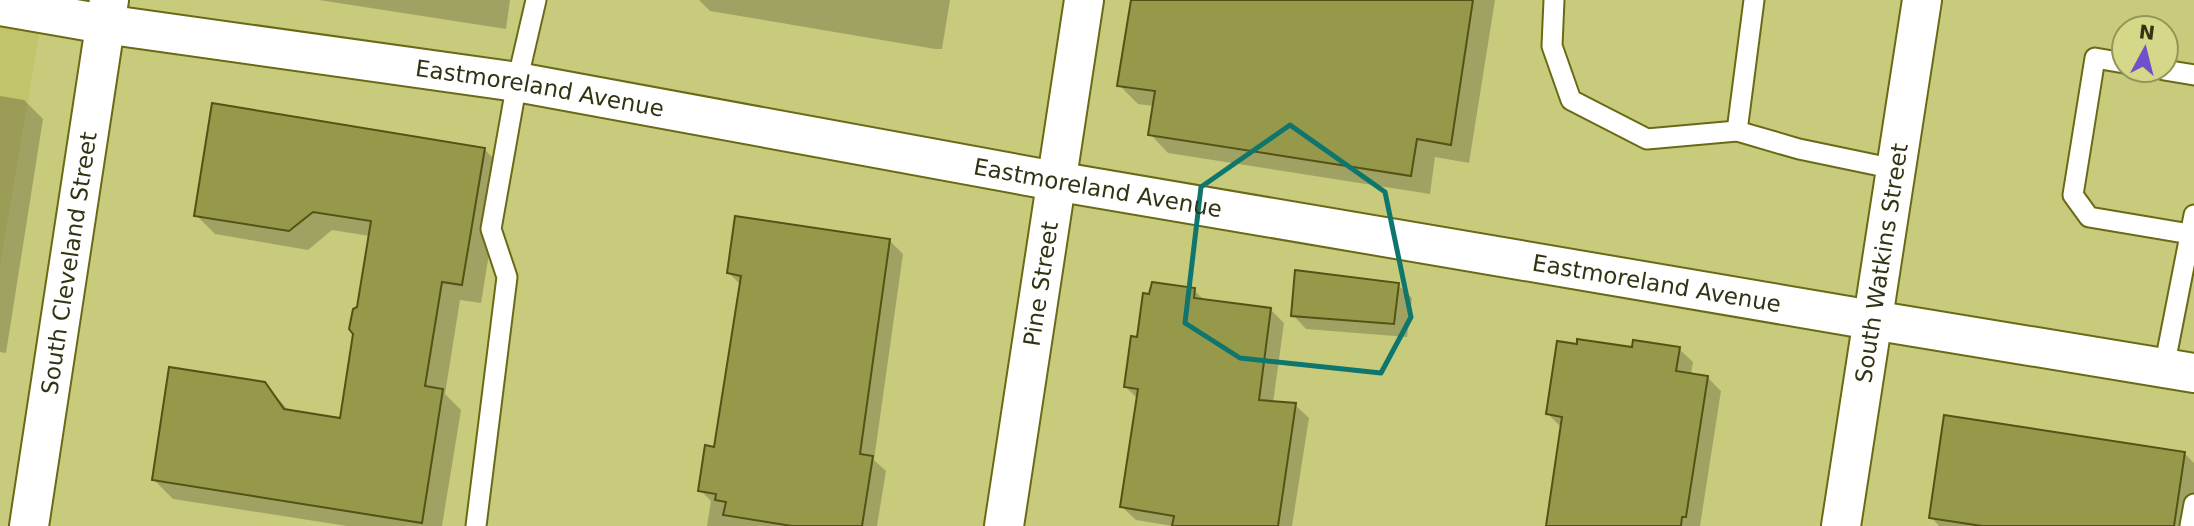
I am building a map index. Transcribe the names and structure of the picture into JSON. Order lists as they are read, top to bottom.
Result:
{
  "streets": {
    "street": [
      "Eastmoreland Avenue",
      "South Cleveland Street",
      "South Watkins Street",
      "Pine Street"
    ]
  },
  "crossings": [
    ["Eastmoreland Avenue", "South Cleveland Street"],
    ["Eastmoreland Avenue", "South Watkins Street"],
    ["Eastmoreland Avenue", "Pine Street"]
  ],
  "north": "top"
}
